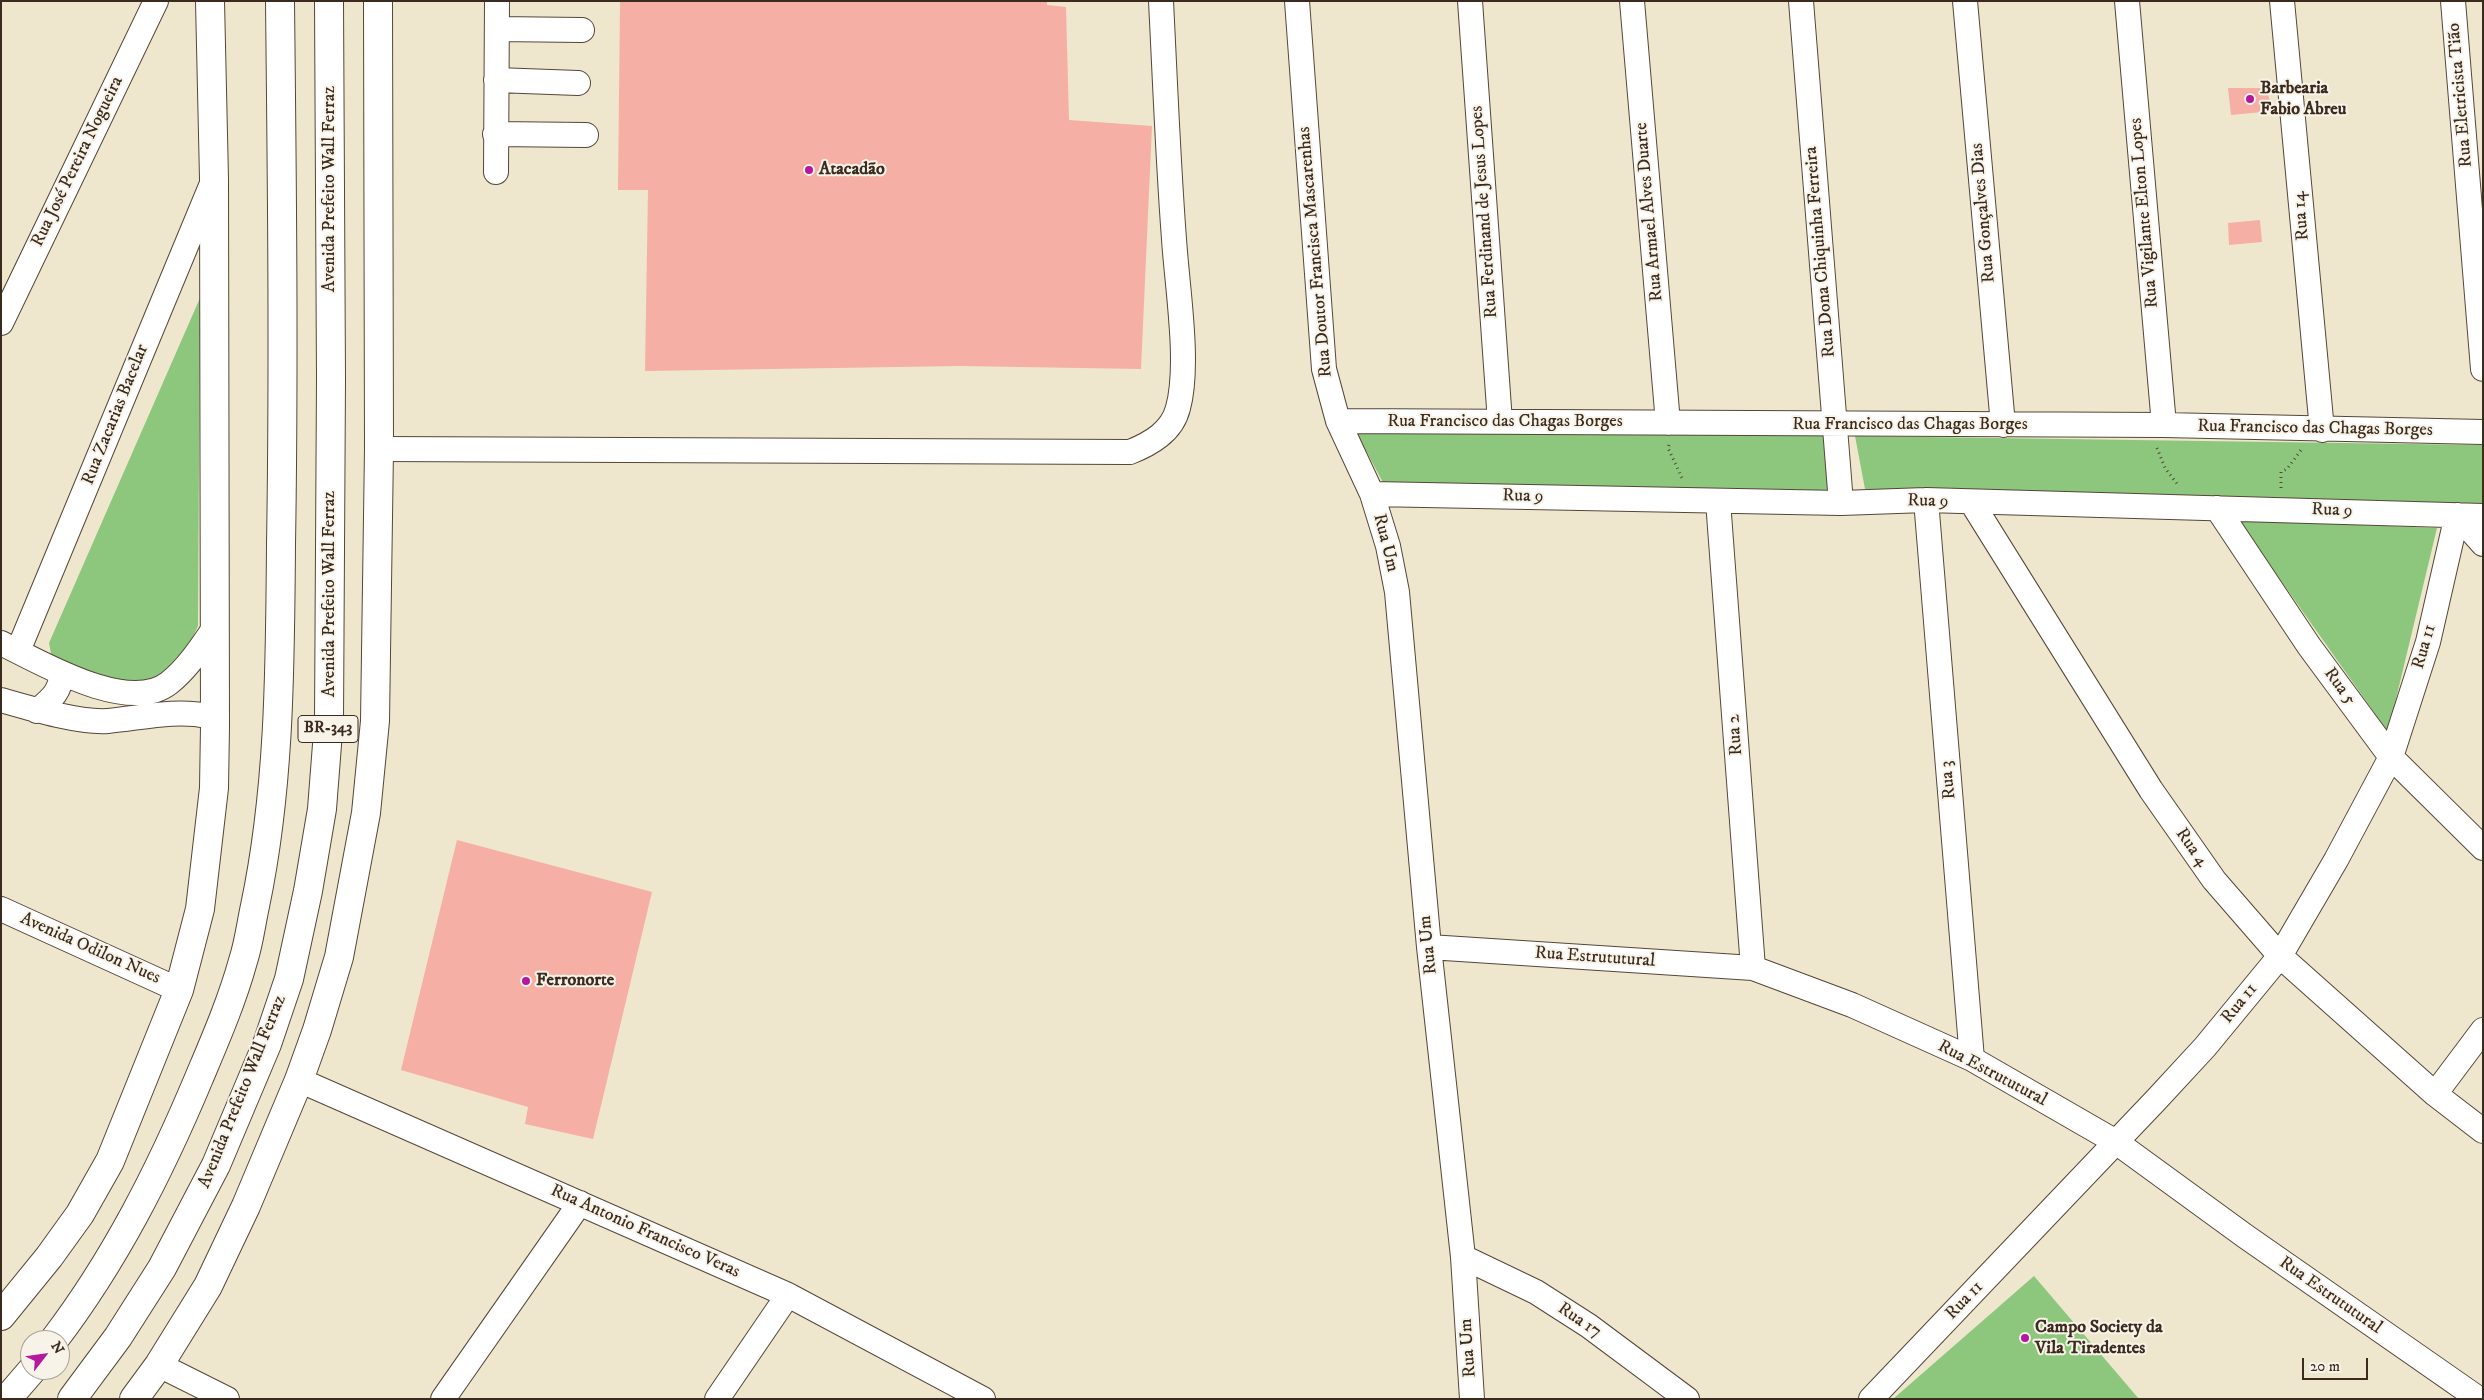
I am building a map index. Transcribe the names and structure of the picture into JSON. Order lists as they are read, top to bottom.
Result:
{
  "streets": {
    "main road": ["Avenida Prefeito Wall Ferraz", "BR-343"],
    "street": [
      "Rua Eletricista Tião",
      "Rua José Pereira Nogueira",
      "Rua Ferdinand de Jesus Lopes",
      "Rua Armael Alves Duarte",
      "Rua Gonçalves Dias",
      "Rua Vigilante Elton Lopes",
      "Rua 14",
      "Rua Doutor Francisca Mascarenhas",
      "Rua Dona Chiquinha Ferreira",
      "Rua Zacarias Bacelar",
      "Rua Francisco das Chagas Borges",
      "Rua 9",
      "Rua Um",
      "Rua 11",
      "Rua 5",
      "Rua 2",
      "Rua 3",
      "Rua 4",
      "Avenida Odilon Nues",
      "Rua Estrututural",
      "Rua Antonio Francisco Veras",
      "Rua 17"
    ]
  },
  "crossings": [
    ["Rua Ferdinand de Jesus Lopes", "Rua Francisco das Chagas Borges"],
    ["Rua Armael Alves Duarte", "Rua Francisco das Chagas Borges"],
    ["Rua Gonçalves Dias", "Rua Francisco das Chagas Borges"],
    ["Rua Vigilante Elton Lopes", "Rua Francisco das Chagas Borges"],
    ["Rua 14", "Rua Francisco das Chagas Borges"],
    ["Rua Doutor Francisca Mascarenhas", "Rua Francisco das Chagas Borges"],
    ["Rua Doutor Francisca Mascarenhas", "Rua 9"],
    ["Rua Doutor Francisca Mascarenhas", "Rua Um"],
    ["Rua Dona Chiquinha Ferreira", "Rua Francisco das Chagas Borges"],
    ["Rua Dona Chiquinha Ferreira", "Rua 9"],
    ["Rua 9", "Rua Um"],
    ["Rua 9", "Rua 11"],
    ["Rua 9", "Rua 5"],
    ["Rua 9", "Rua 2"],
    ["Rua 9", "Rua 3"],
    ["Rua 9", "Rua 4"],
    ["Rua Um", "Rua Estrututural"],
    ["Rua Um", "Rua 17"],
    ["Rua 11", "Rua 5"],
    ["Rua 11", "Rua 4"],
    ["Rua 11", "Rua Estrututural"],
    ["Rua 2", "Rua Estrututural"],
    ["Rua 3", "Rua Estrututural"]
  ],
  "places": [
    "Barbearia Fabio Abreu",
    "Atacadão",
    "Ferronorte",
    "Campo Society da Vila Tiradentes"
  ],
  "scale_bar": "20 m",
  "north": "top right"
}
